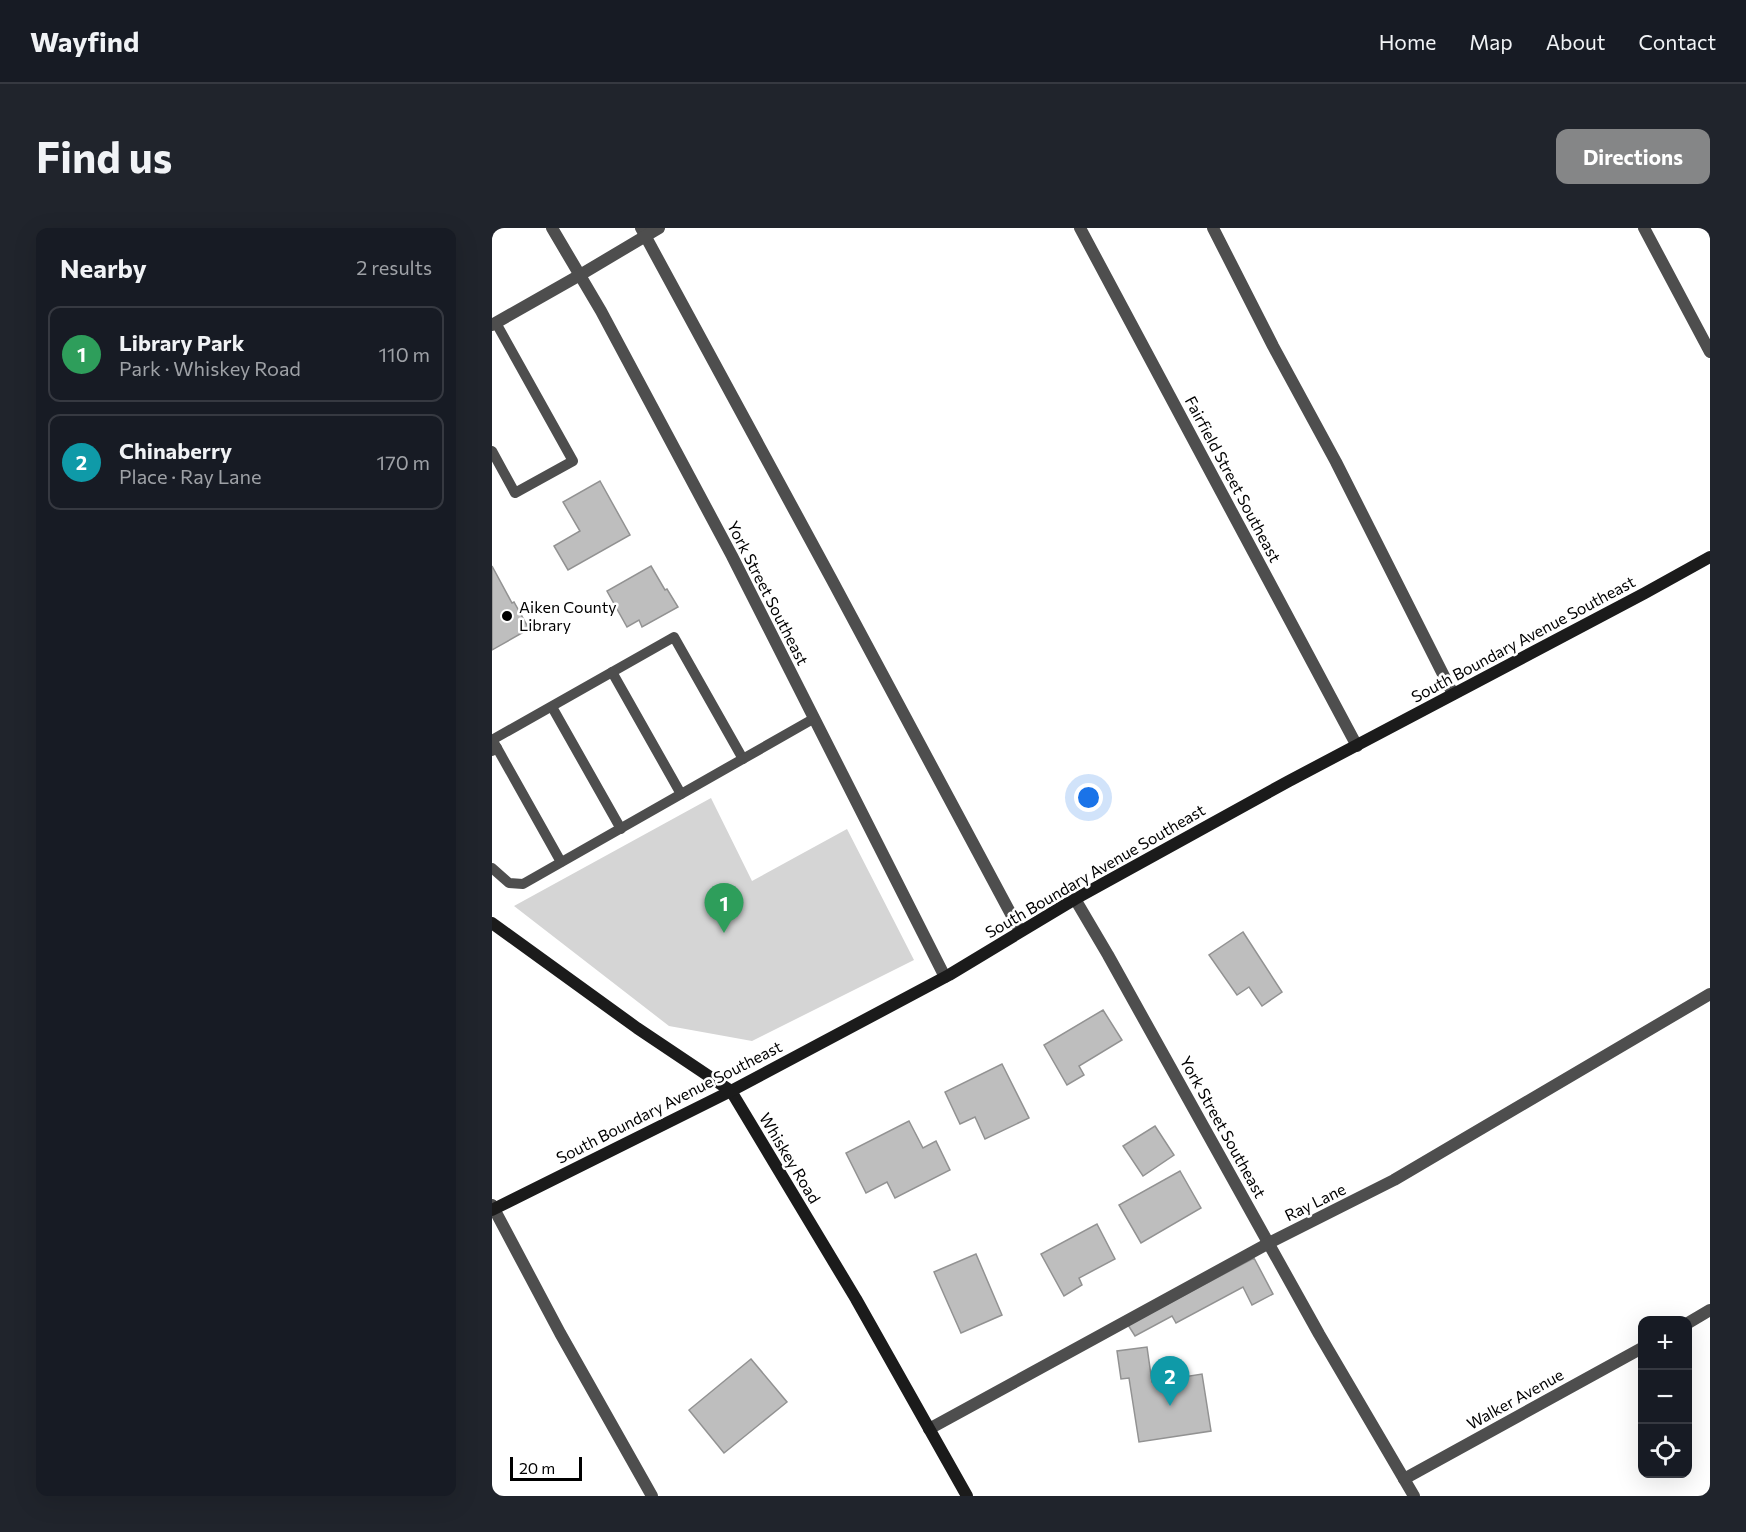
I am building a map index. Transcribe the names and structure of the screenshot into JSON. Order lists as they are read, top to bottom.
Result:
{
  "streets": {
    "street": [
      "Fairfield Street Southeast",
      "York Street Southeast",
      "South Boundary Avenue Southeast",
      "Whiskey Road",
      "Ray Lane",
      "Walker Avenue"
    ]
  },
  "crossings": [
    ["Fairfield Street Southeast", "South Boundary Avenue Southeast"],
    ["York Street Southeast", "South Boundary Avenue Southeast"],
    ["York Street Southeast", "Ray Lane"],
    ["York Street Southeast", "Walker Avenue"],
    ["South Boundary Avenue Southeast", "Whiskey Road"],
    ["Whiskey Road", "Ray Lane"]
  ],
  "places": ["Aiken County Library"],
  "scale_bar": "20 m",
  "page": {
    "header": "Wayfind",
    "nav": [
      "Home",
      "Map",
      "About",
      "Contact"
    ],
    "buttons": "Directions",
    "title": "Find us",
    "heading": ["Nearby", "2 results"],
    "list": [
      {
        "mark": "1",
        "name": "Library Park",
        "note": "Park · Whiskey Road",
        "value": "110 m"
      },
      {
        "mark": "2",
        "name": "Chinaberry",
        "note": "Place · Ray Lane",
        "value": "170 m"
      }
    ],
    "pins": ["1", "2"],
    "map_buttons": ["+", "−"],
    "scale": "20 m"
  }
}
